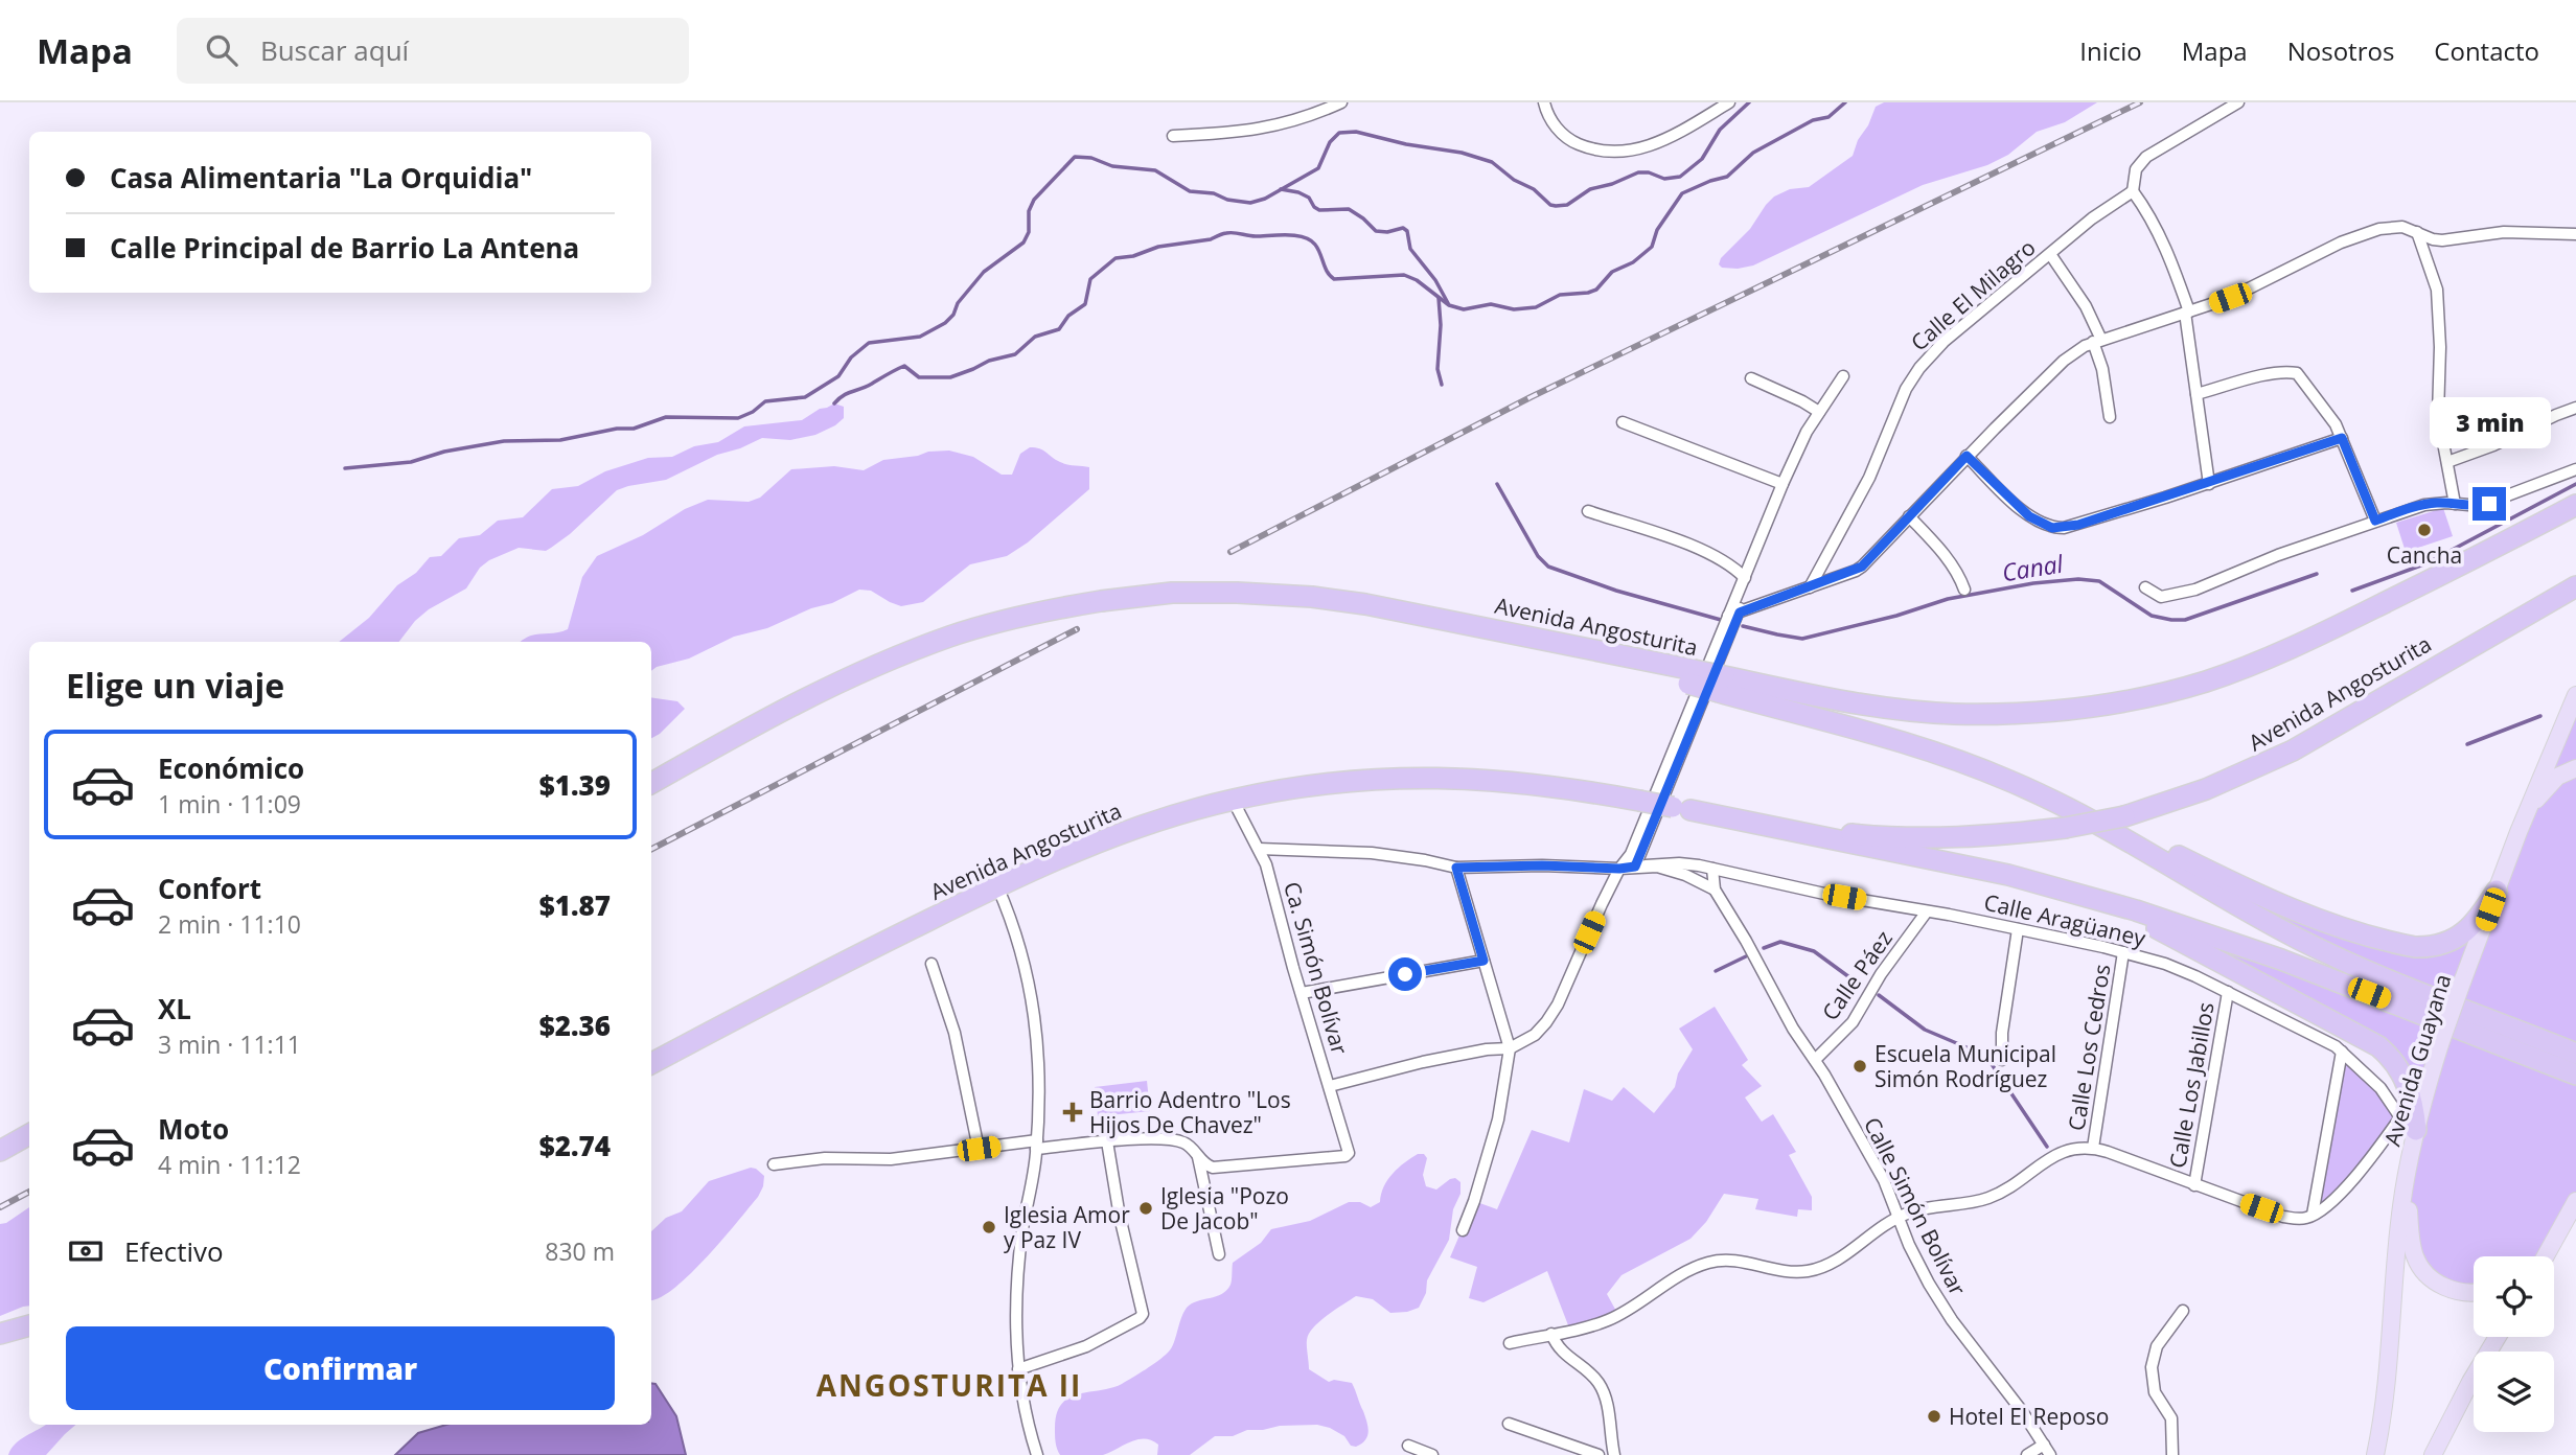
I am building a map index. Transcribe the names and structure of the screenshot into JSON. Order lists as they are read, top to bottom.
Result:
{
  "streets": {
    "highway": ["Avenida Angosturita"],
    "main road": ["Avenida Guayana"],
    "street": [
      "Calle El Milagro",
      "Calle Aragüaney",
      "Ca. Simón Bolívar",
      "Calle Páez",
      "Calle Los Cedros",
      "Calle Los Jabillos",
      "Calle Simón Bolívar"
    ]
  },
  "crossings": [
    ["Avenida Angosturita", "Ca. Simón Bolívar"],
    ["Calle Aragüaney", "Ca. Simón Bolívar"],
    ["Calle Aragüaney", "Calle Páez"],
    ["Calle Aragüaney", "Calle Los Cedros"],
    ["Calle Aragüaney", "Avenida Guayana"],
    ["Calle Aragüaney", "Calle Los Jabillos"],
    ["Calle Páez", "Calle Simón Bolívar"]
  ],
  "districts": ["ANGOSTURITA II"],
  "water": ["Canal"],
  "places": {
    "other": [
      "Cancha",
      "Escuela Municipal Simón Rodríguez",
      "Iglesia \"Pozo De Jacob\"",
      "Iglesia Amor y Paz IV",
      "Hotel El Reposo"
    ],
    "health": ["Barrio Adentro \"Los Hijos De Chavez\""]
  },
  "page": {
    "header": "Mapa",
    "search": "Buscar aquí",
    "nav": [
      "Inicio",
      "Mapa",
      "Nosotros",
      "Contacto"
    ],
    "banner": ["Casa Alimentaria \"La Orquidia\"", "Calle Principal de Barrio La Antena"],
    "bubble": "3 min",
    "heading": "Elige un viaje",
    "list": [
      {
        "name": "Económico",
        "note": "1 min · 11:09",
        "value": "$1.39"
      },
      {
        "name": "Confort",
        "note": "2 min · 11:10",
        "value": "$1.87"
      },
      {
        "name": "XL",
        "note": "3 min · 11:11",
        "value": "$2.36"
      },
      {
        "name": "Moto",
        "note": "4 min · 11:12",
        "value": "$2.74"
      }
    ],
    "pay": ["Efectivo", "830 m"],
    "buttons": "Confirmar"
  }
}
